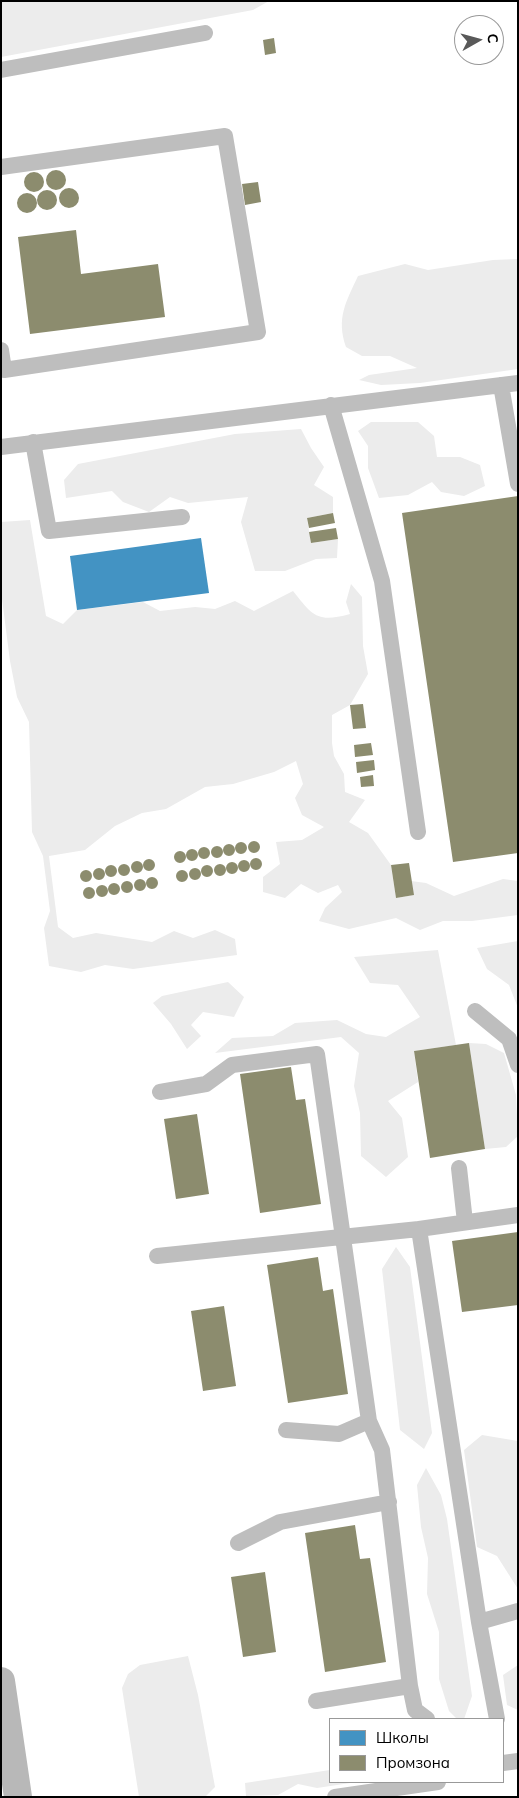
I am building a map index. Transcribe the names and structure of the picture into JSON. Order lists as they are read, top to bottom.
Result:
{
  "legend": ["Школы", "Промзона"],
  "north": "right"
}
